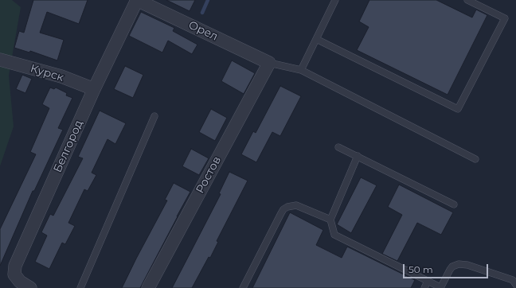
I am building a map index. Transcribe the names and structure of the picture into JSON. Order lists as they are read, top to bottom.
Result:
{
  "streets": {
    "street": [
      "Орел",
      "Курск",
      "Белгород",
      "Ростов"
    ]
  },
  "crossings": [
    ["Орел", "Белгород"],
    ["Орел", "Ростов"],
    ["Курск", "Белгород"]
  ],
  "scale_bar": "50 m"
}
